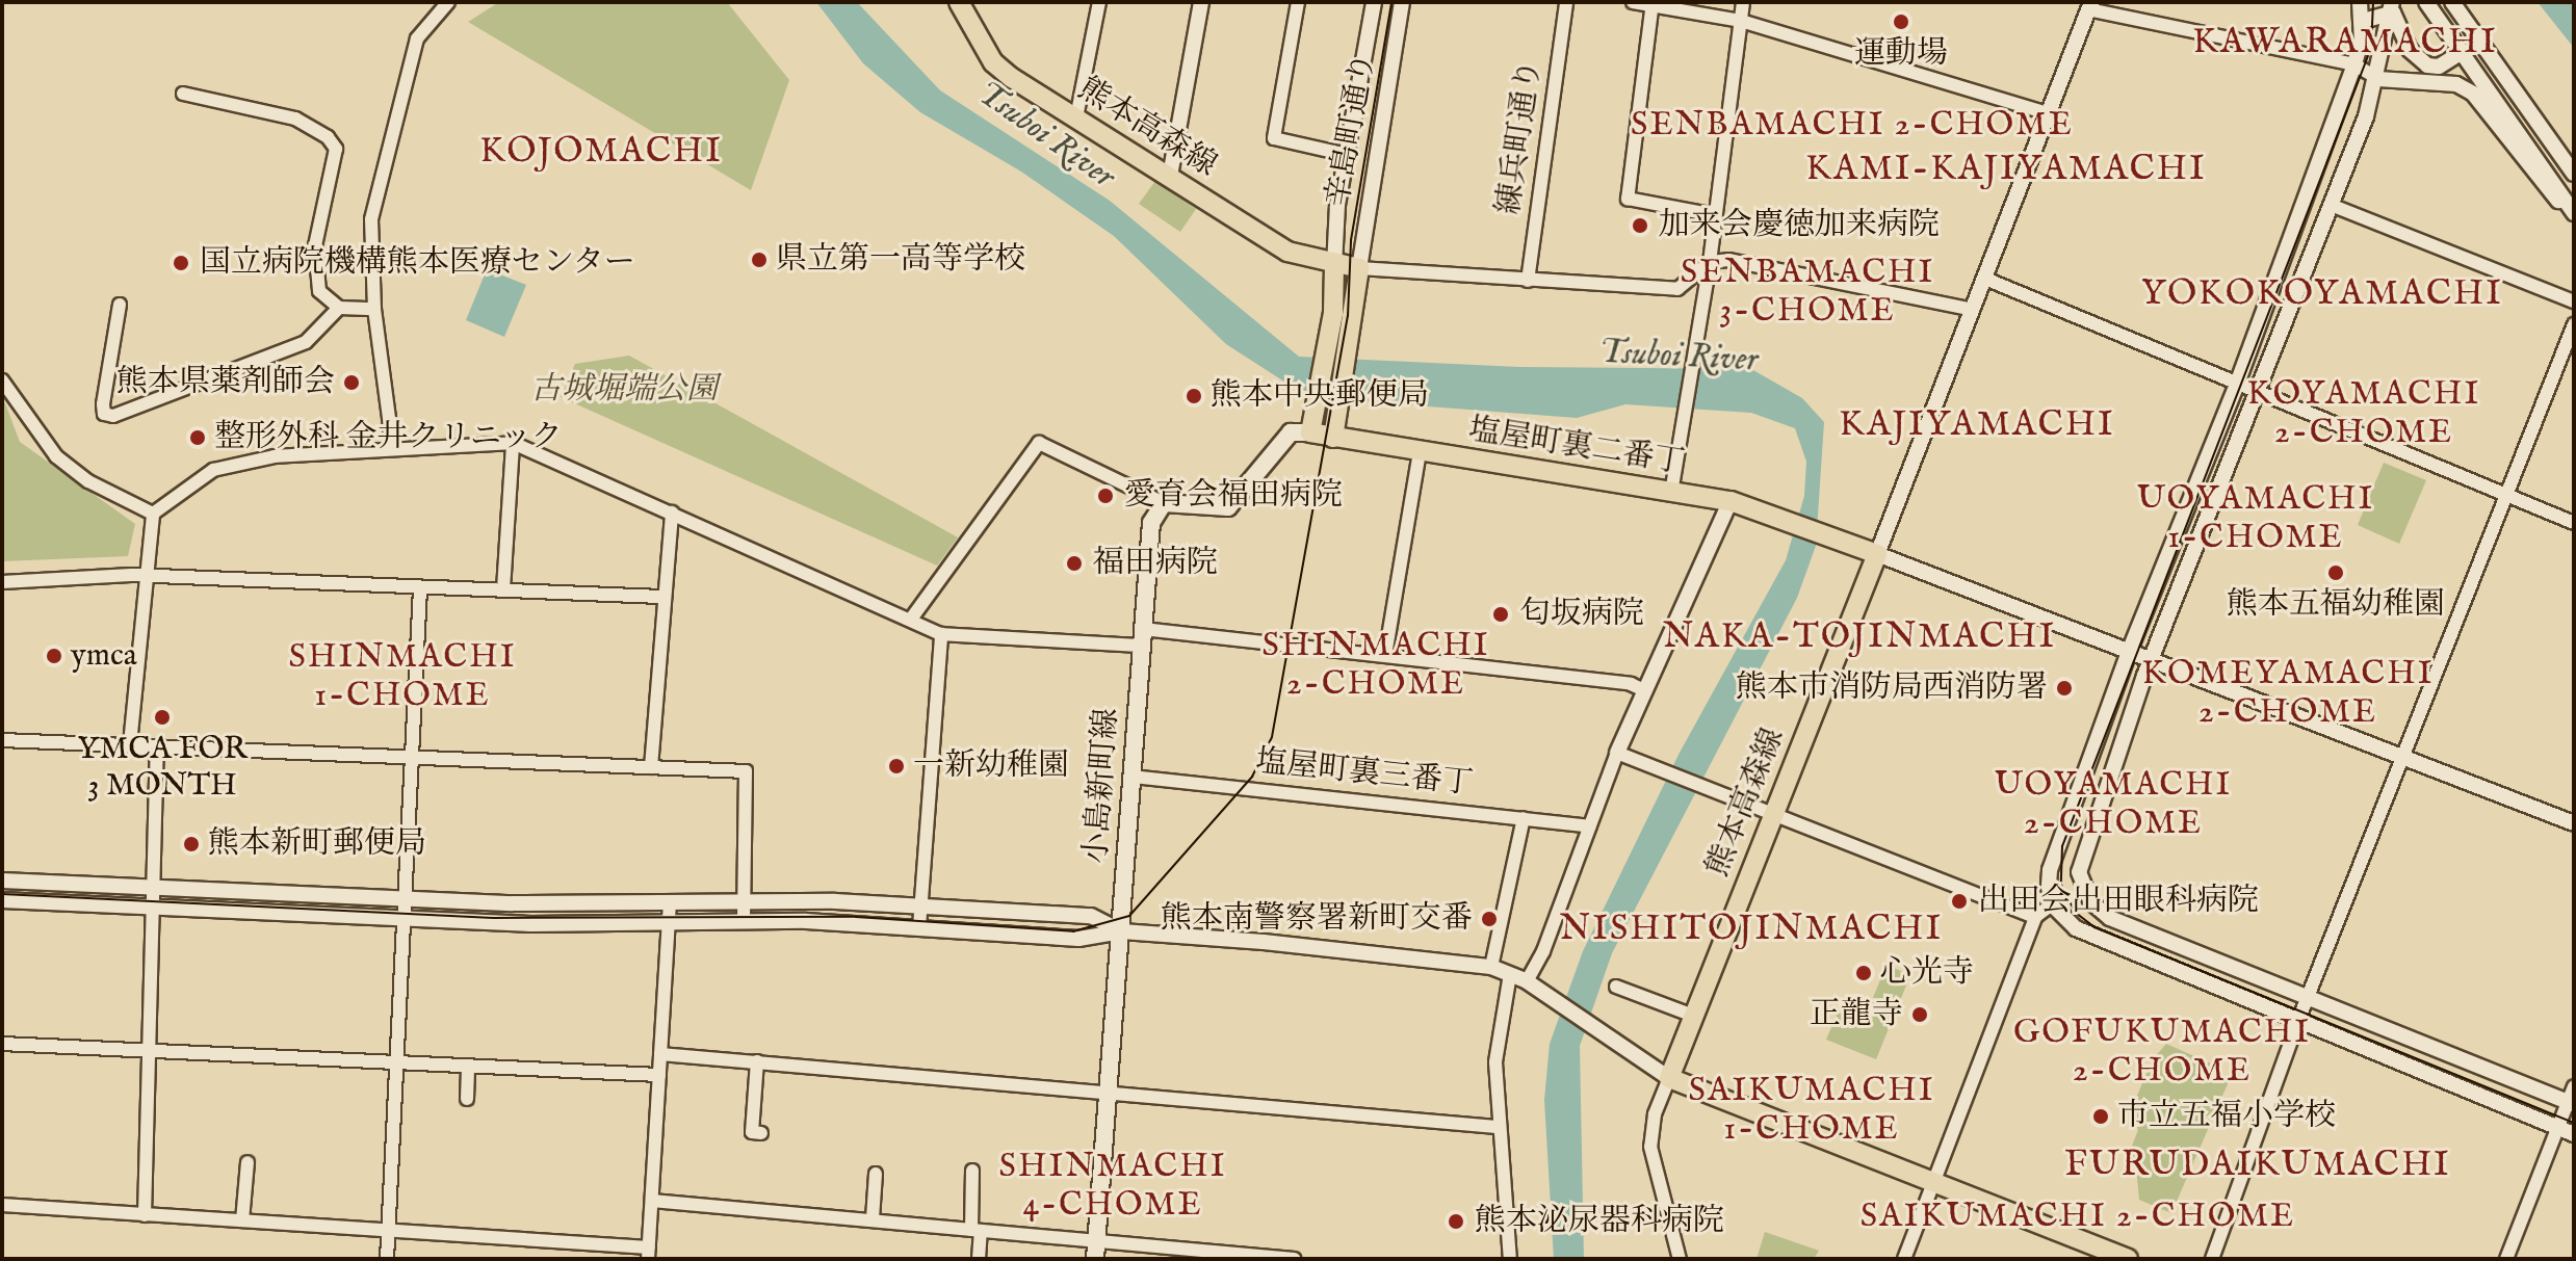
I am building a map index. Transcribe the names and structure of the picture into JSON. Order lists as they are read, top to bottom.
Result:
{
  "streets": {
    "main road": ["熊本高森線", "塩屋町裏二番丁", "小島新町線"],
    "street": ["辛島町通り", "練兵町通り", "塩屋町裏三番丁"]
  },
  "crossings": [
    ["熊本高森線", "辛島町通り"],
    ["熊本高森線", "塩屋町裏二番丁"],
    ["塩屋町裏三番丁", "小島新町線"]
  ],
  "districts": [
    "KAWARAMACHI",
    "SENBAMACHI 2-CHOME",
    "KOJOMACHI",
    "KAMI-KAJIYAMACHI",
    "SENBAMACHI 3-CHOME",
    "YOKOKOYAMACHI",
    "KOYAMACHI 2-CHOME",
    "KAJIYAMACHI",
    "UOYAMACHI 1-CHOME",
    "NAKA-TOJINMACHI",
    "SHINMACHI 2-CHOME",
    "SHINMACHI 1-CHOME",
    "KOMEYAMACHI 2-CHOME",
    "UOYAMACHI 2-CHOME",
    "NISHITOJINMACHI",
    "GOFUKUMACHI 2-CHOME",
    "SAIKUMACHI 1-CHOME",
    "FURUDAIKUMACHI",
    "SHINMACHI 4-CHOME",
    "SAIKUMACHI 2-CHOME"
  ],
  "water": ["Tsuboi River"],
  "parks": ["古城堀端公園"],
  "places": [
    "運動場",
    "加来会慶徳加来病院",
    "県立第一高等学校",
    "国立病院機構熊本医療センター",
    "熊本県薬剤師会",
    "熊本中央郵便局",
    "整形外科 金井クリニック",
    "愛育会福田病院",
    "福田病院",
    "熊本五福幼稚園",
    "匂坂病院",
    "ymca",
    "熊本市消防局西消防署",
    "YMCA FOR 3 MONTH",
    "一新幼稚園",
    "熊本新町郵便局",
    "出田会出田眼科病院",
    "熊本南警察署新町交番",
    "心光寺",
    "正龍寺",
    "市立五福小学校",
    "熊本泌尿器科病院"
  ]
}
